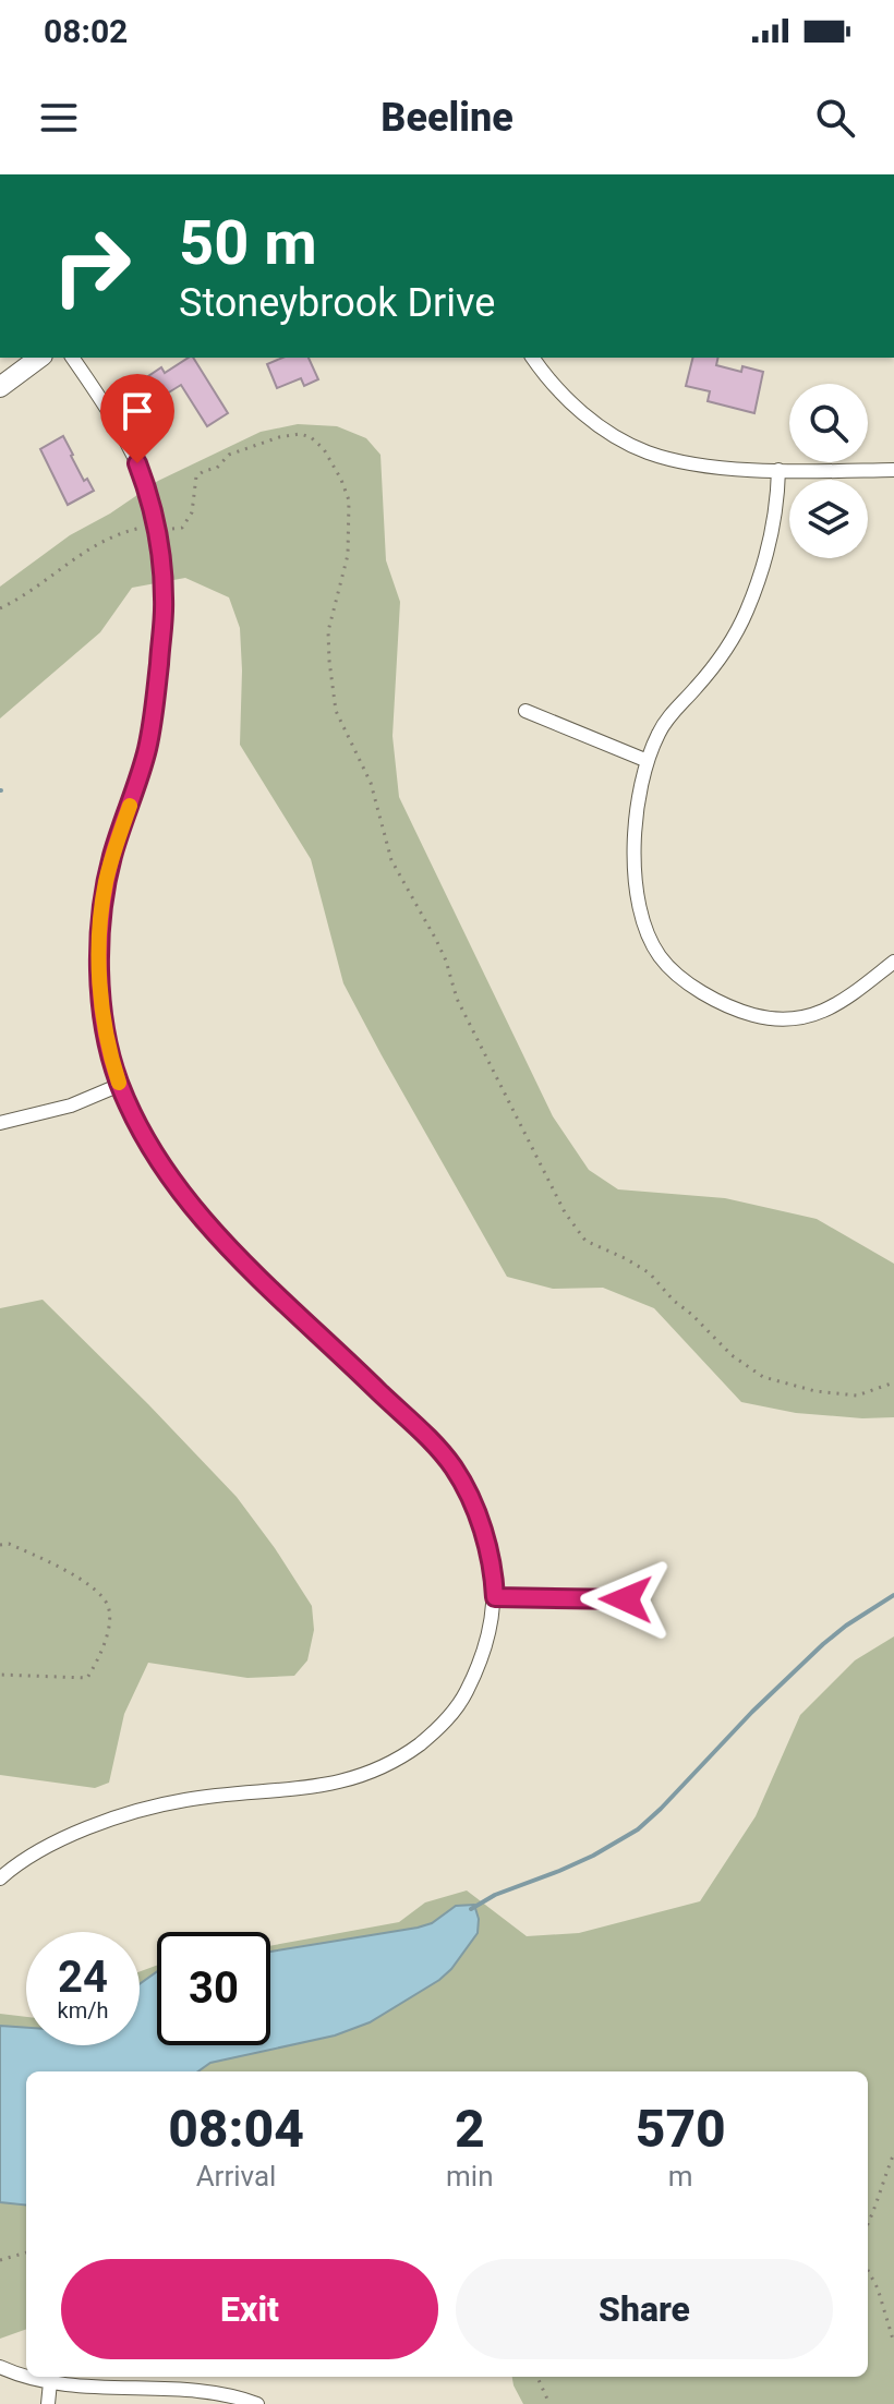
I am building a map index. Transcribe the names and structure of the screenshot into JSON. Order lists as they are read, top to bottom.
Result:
{
  "page": {
    "status": "08:02",
    "header": "Beeline",
    "turn": ["50 m", "Stoneybrook Drive"],
    "speed": "24 km/h",
    "limit": "30",
    "eta": [
      "08:04",
      "Arrival",
      "2",
      "min",
      "570",
      "m"
    ],
    "buttons": ["Exit", "Share"]
  }
}
